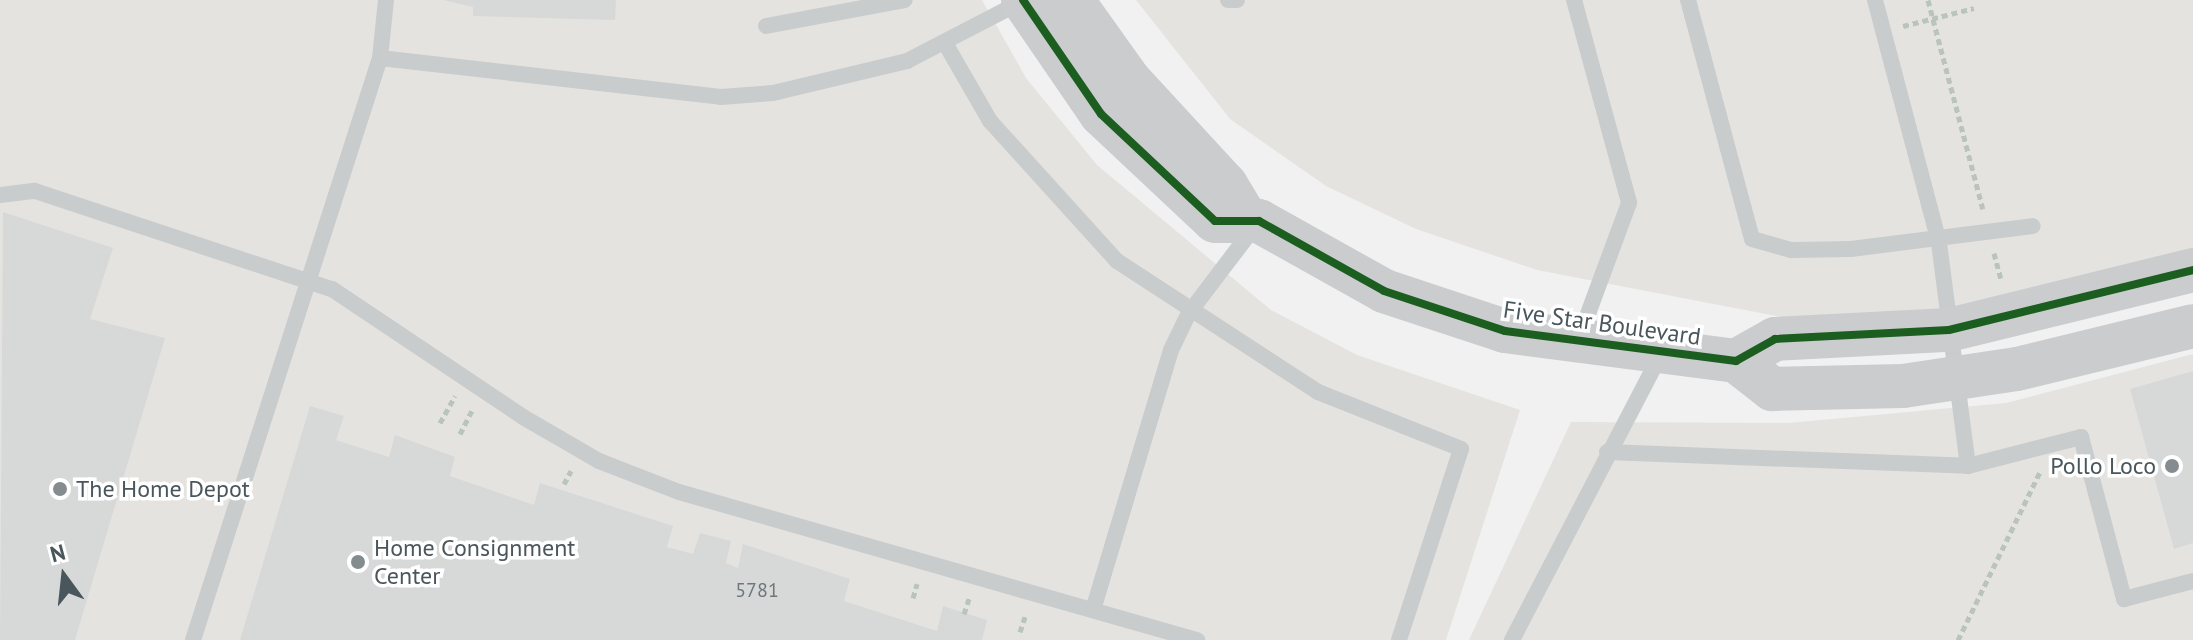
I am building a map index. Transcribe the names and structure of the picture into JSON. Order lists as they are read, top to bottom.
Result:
{
  "streets": {
    "street": ["Five Star Boulevard"]
  },
  "places": ["Pollo Loco", "The Home Depot", "Home Consignment Center"],
  "house_numbers": ["5781"],
  "north": "top"
}
